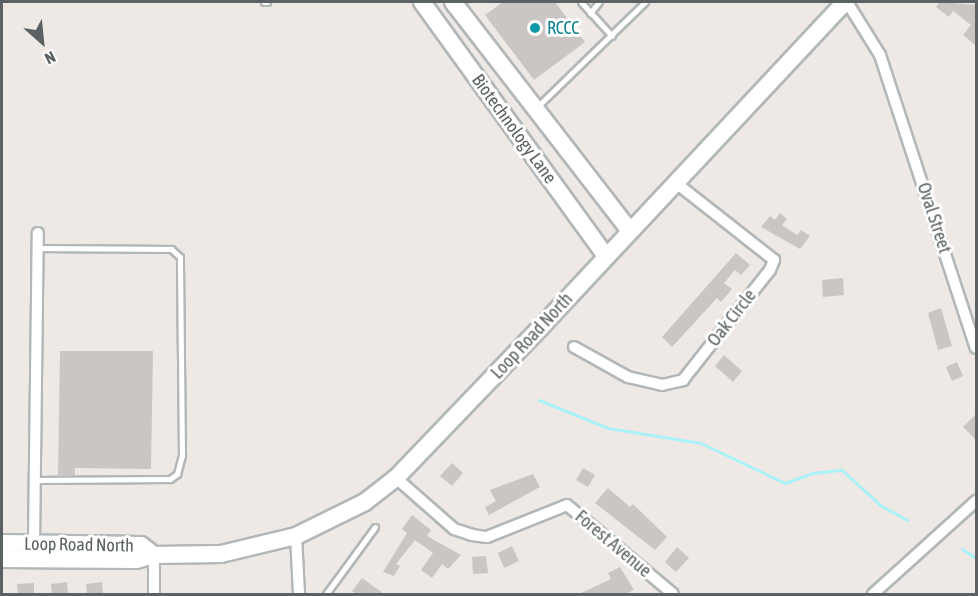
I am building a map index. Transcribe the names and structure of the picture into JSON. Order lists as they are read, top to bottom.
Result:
{
  "streets": {
    "main road": ["Biotechnology Lane", "Loop Road North"],
    "street": ["Oval Street", "Oak Circle", "Forest Avenue"]
  },
  "crossings": [
    ["Biotechnology Lane", "Loop Road North"],
    ["Oval Street", "Loop Road North"],
    ["Oak Circle", "Loop Road North"],
    ["Loop Road North", "Forest Avenue"]
  ],
  "places": ["RCCC"],
  "north": "bottom right"
}
